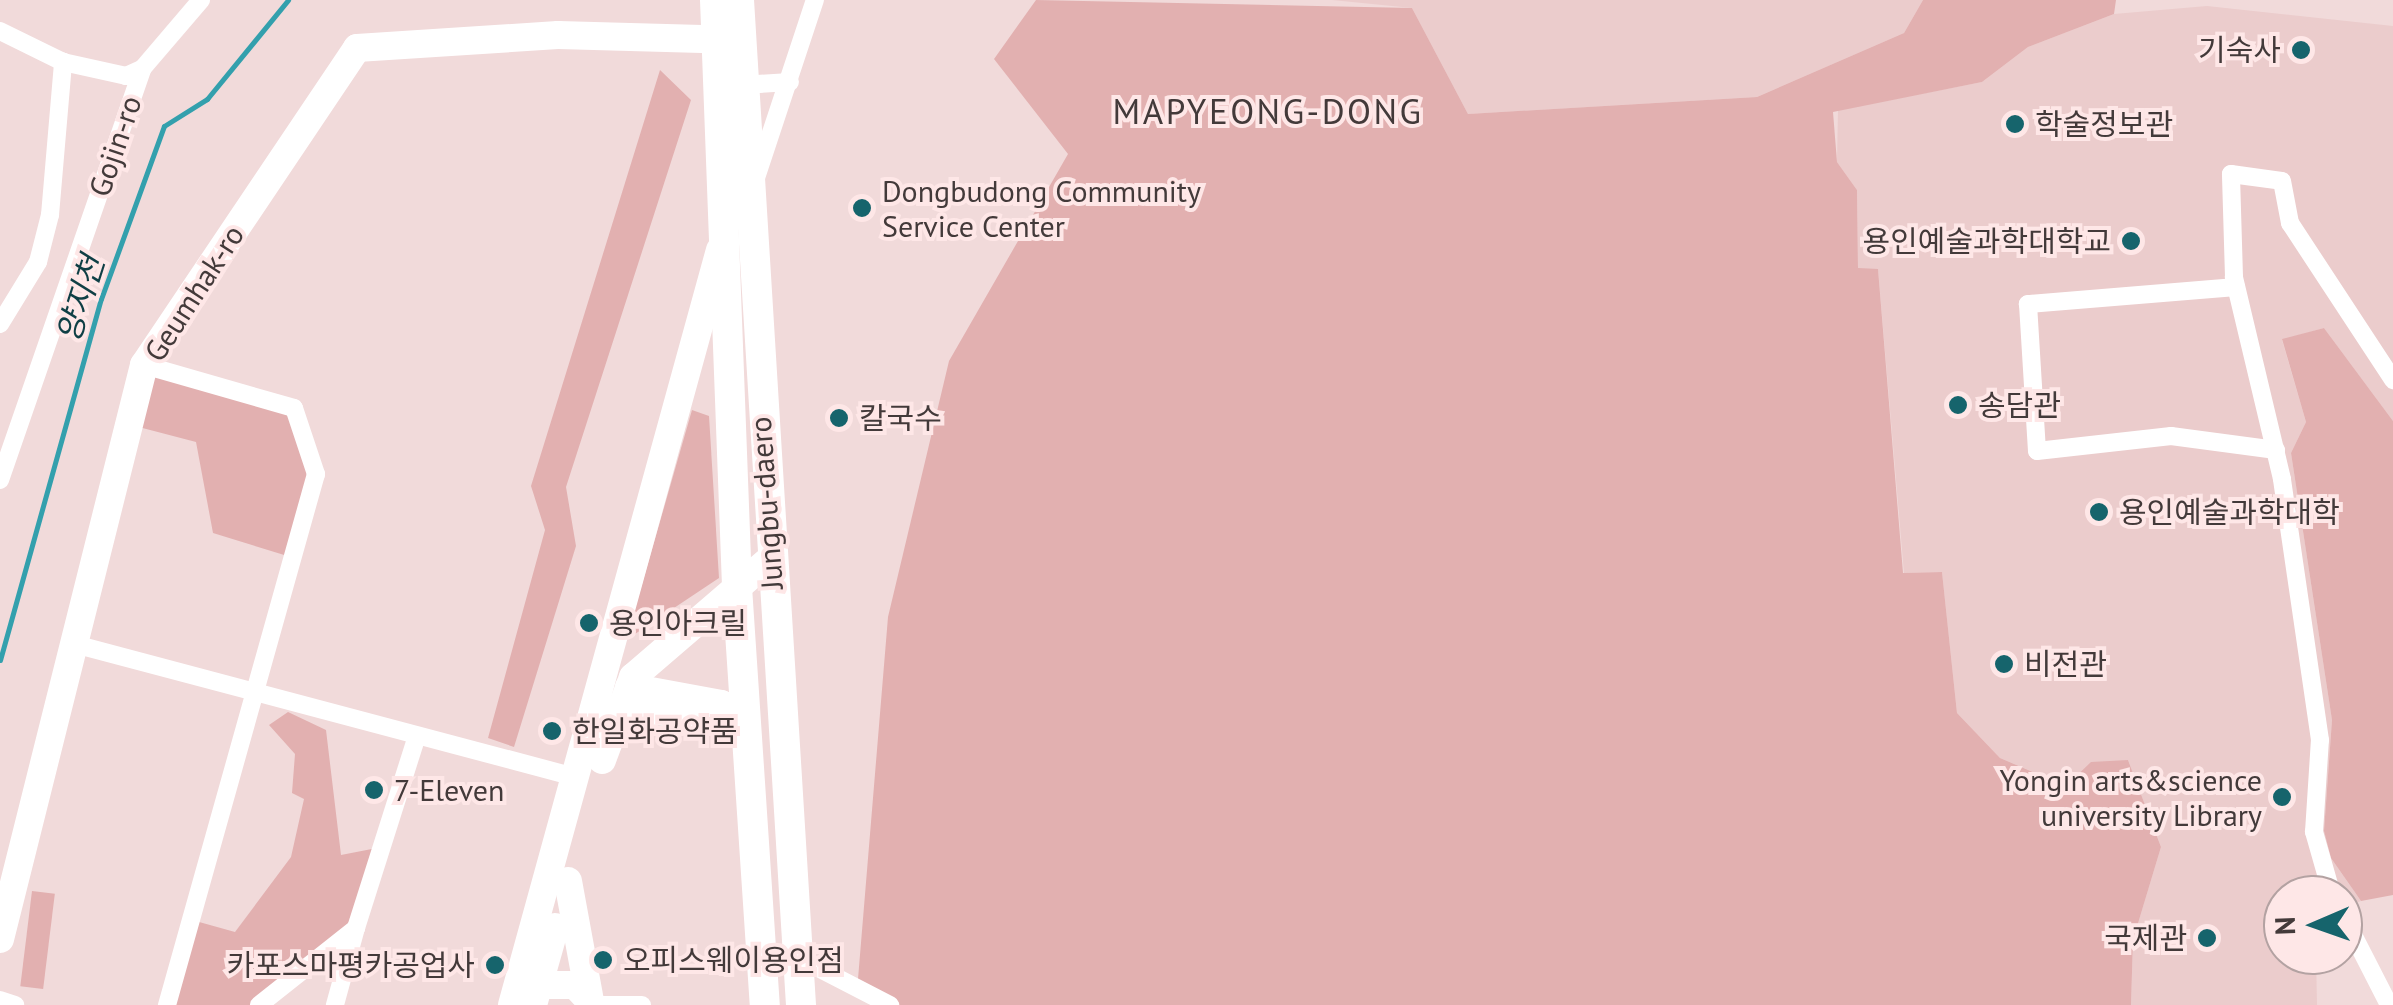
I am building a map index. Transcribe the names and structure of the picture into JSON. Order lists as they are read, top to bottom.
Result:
{
  "streets": {
    "main road": ["Geumhak-ro", "Jungbu-daero"],
    "street": ["Gojin-ro"]
  },
  "crossings": [
    ["Geumhak-ro", "Jungbu-daero"]
  ],
  "districts": ["MAPYEONG-DONG"],
  "water": ["양지천"],
  "places": [
    "기숙사",
    "학술정보관",
    "Dongbudong Community Service Center",
    "용인예술과학대학교",
    "송담관",
    "칼국수",
    "용인예술과학대학",
    "용인아크릴",
    "비전관",
    "한일화공약품",
    "7-Eleven",
    "Yongin arts&science university Library",
    "국제관",
    "오피스웨이용인점",
    "카포스마평카공업사"
  ],
  "north": "left"
}
